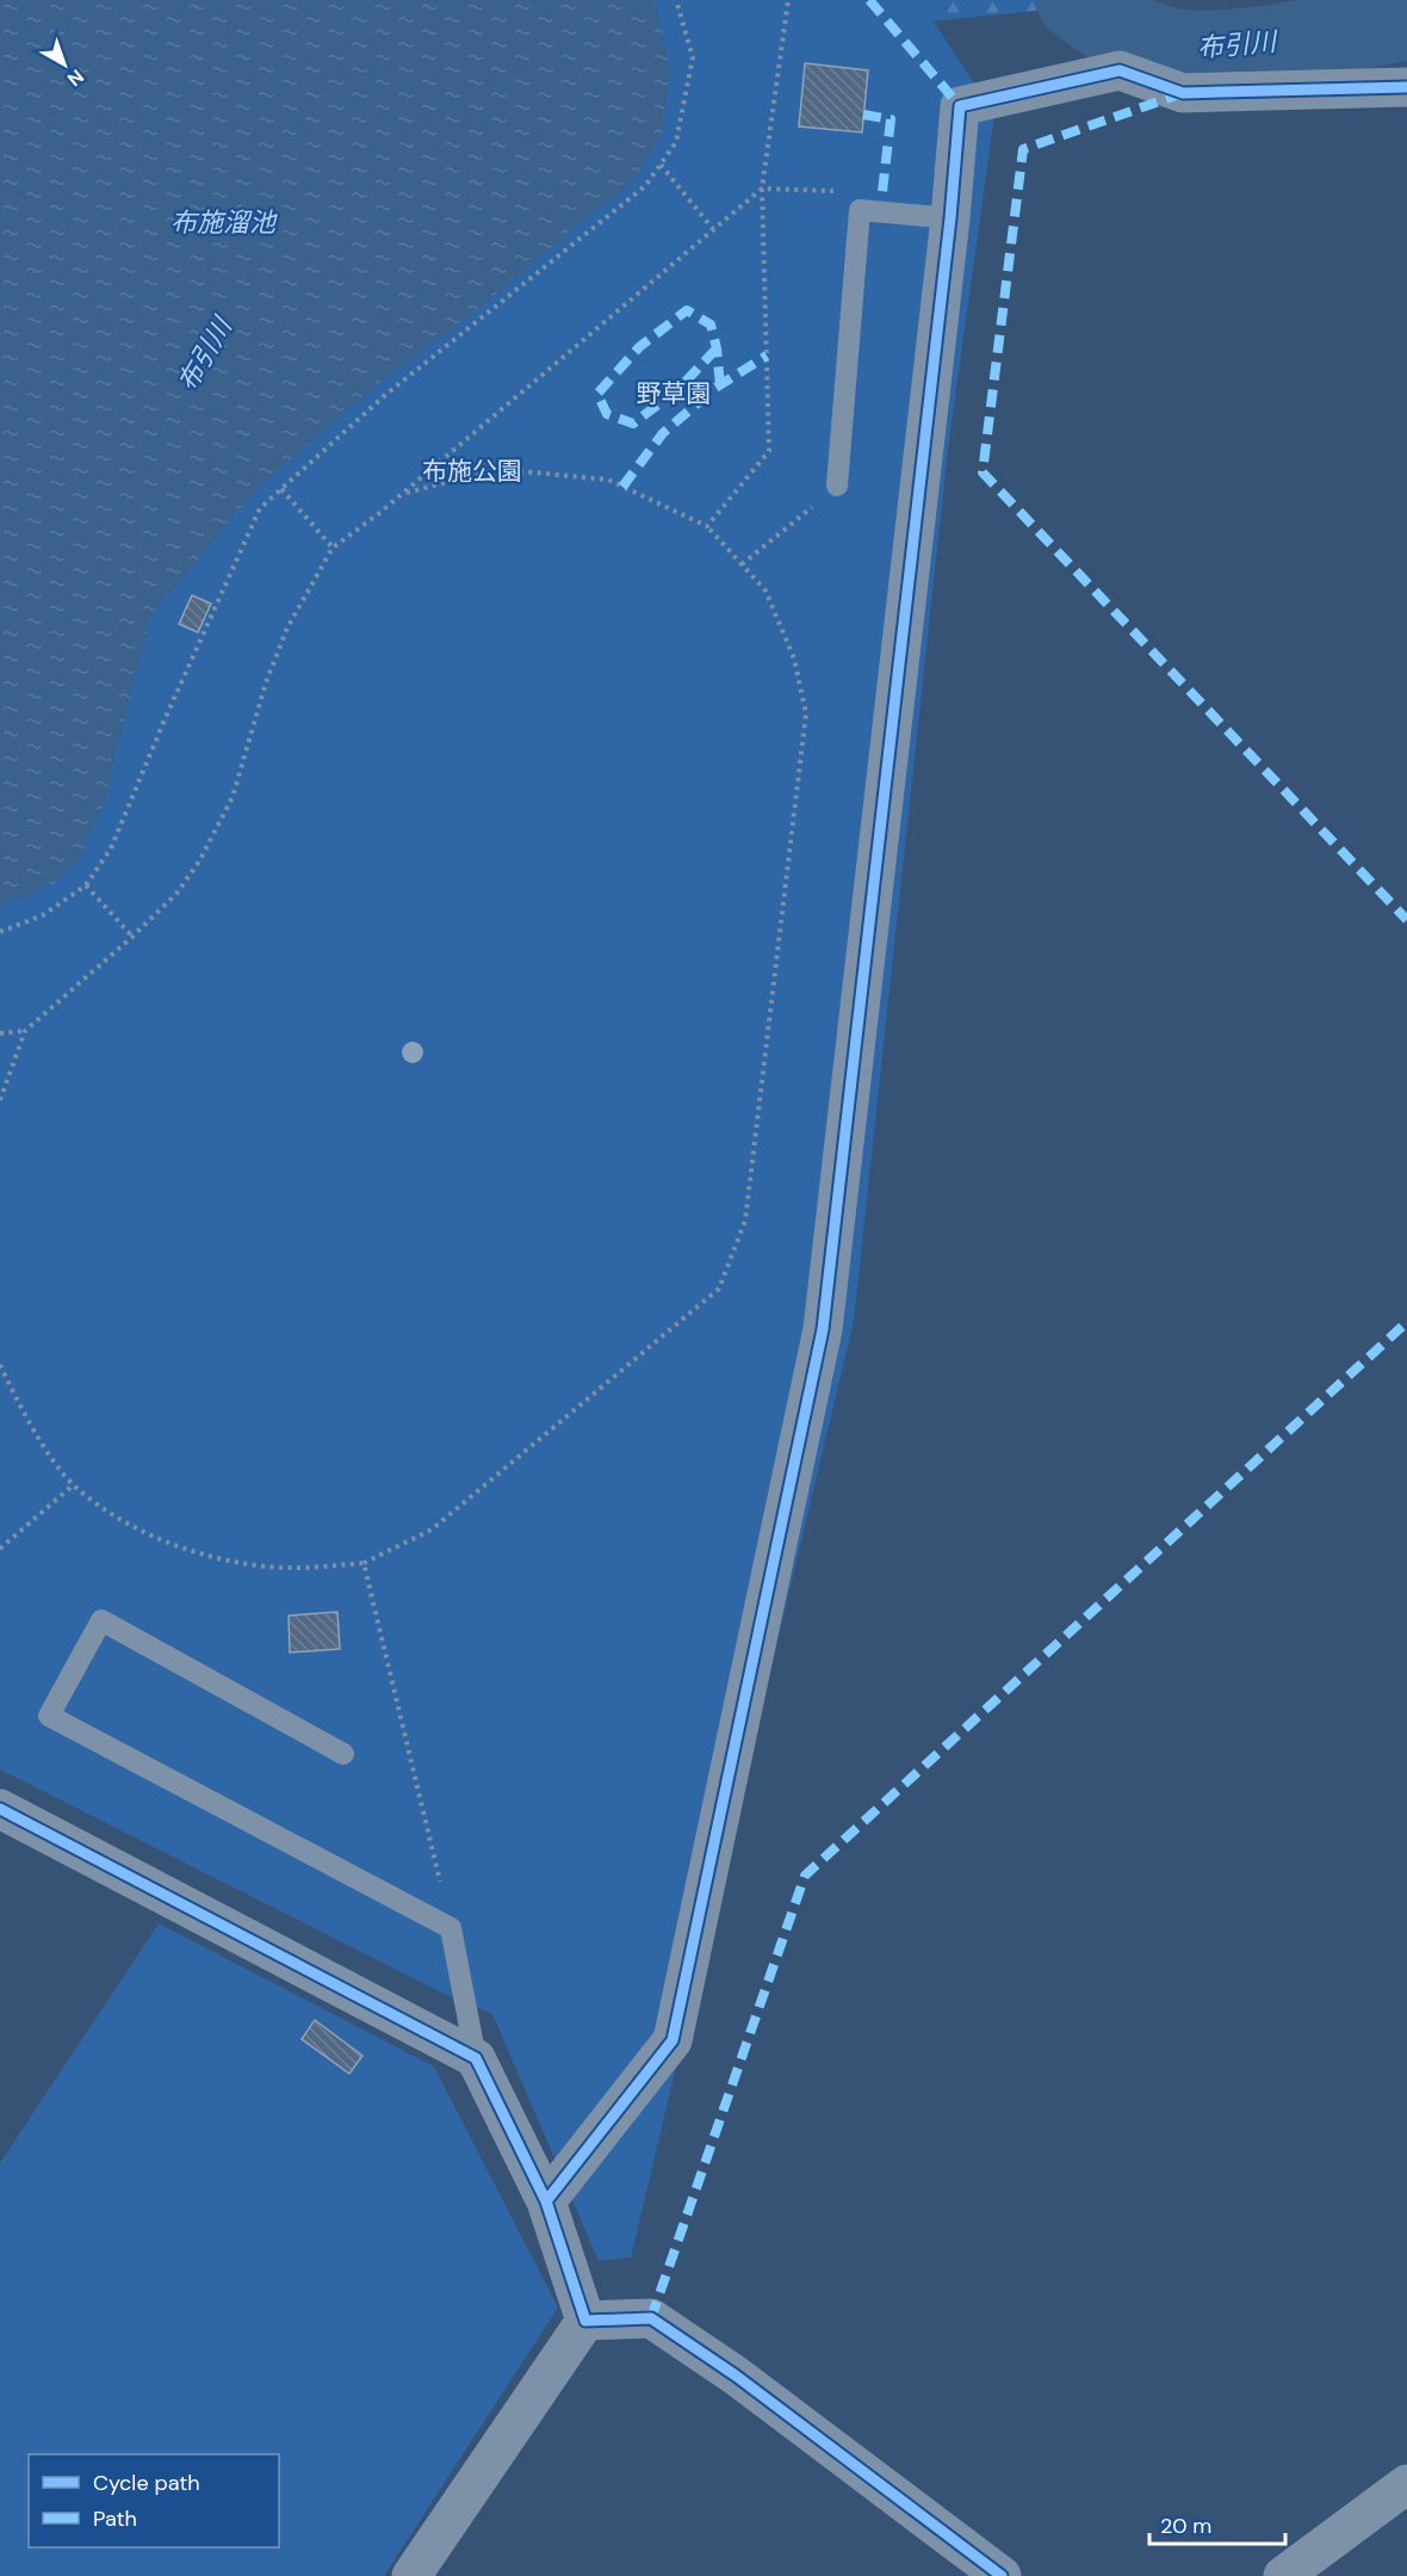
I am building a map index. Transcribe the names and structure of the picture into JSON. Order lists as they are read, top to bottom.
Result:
{
  "water": ["布引川", "布施溜池"],
  "parks": ["野草園", "布施公園"],
  "legend": ["Cycle path", "Path"],
  "scale_bar": "20 m",
  "north": "bottom right"
}
